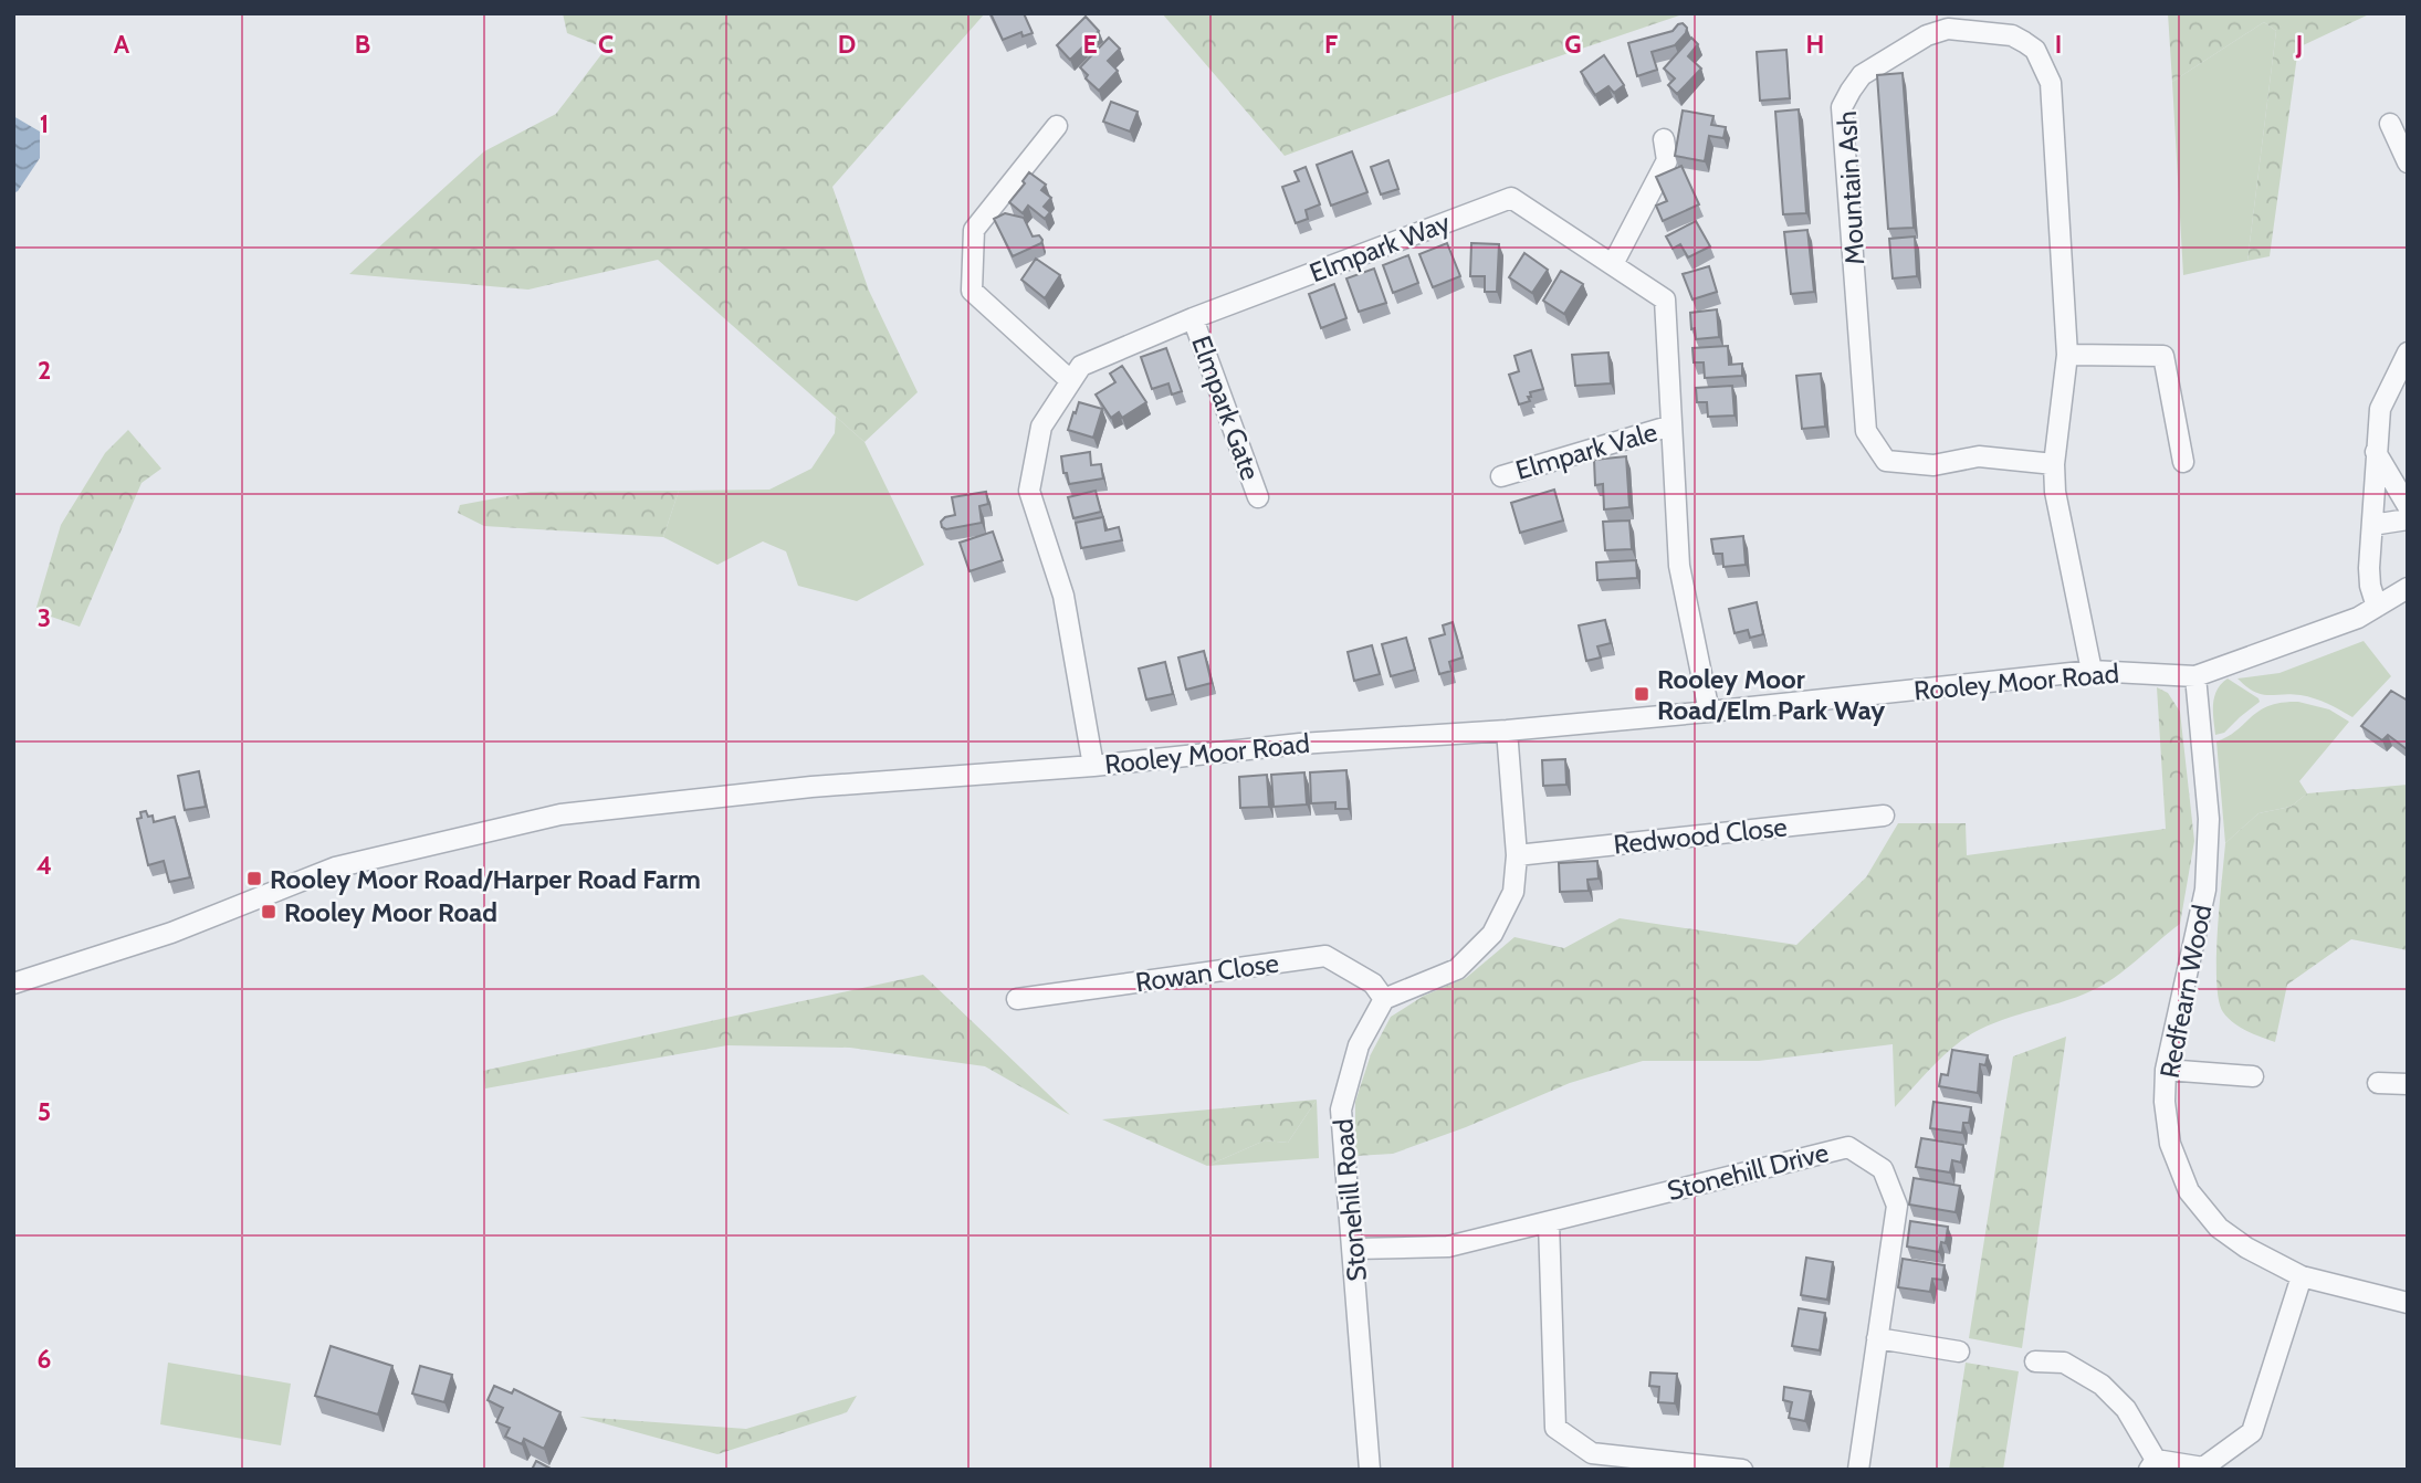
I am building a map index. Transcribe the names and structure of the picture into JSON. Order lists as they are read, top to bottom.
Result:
{
  "streets": {
    "street": [
      "Mountain Ash",
      "Elmpark Way",
      "Elmpark Gate",
      "Elmpark Vale",
      "Rooley Moor Road",
      "Redwood Close",
      "Rowan Close",
      "Redfearn Wood",
      "Stonehill Drive",
      "Stonehill Road"
    ]
  },
  "crossings": [
    ["Mountain Ash", "Rooley Moor Road"],
    ["Elmpark Way", "Elmpark Gate"],
    ["Elmpark Way", "Elmpark Vale"],
    ["Elmpark Way", "Rooley Moor Road"],
    ["Rooley Moor Road", "Redfearn Wood"],
    ["Rowan Close", "Stonehill Road"],
    ["Stonehill Drive", "Stonehill Road"]
  ],
  "places": {
    "transit": ["Rooley Moor Road/Elm Park Way", "Rooley Moor Road/Harper Road Farm", "Rooley Moor Road"]
  },
  "grid": {
    "columns": [
      "A",
      "B",
      "C",
      "D",
      "E",
      "F",
      "G",
      "H",
      "I",
      "J"
    ],
    "rows": [
      "1",
      "2",
      "3",
      "4",
      "5",
      "6"
    ]
  }
}
